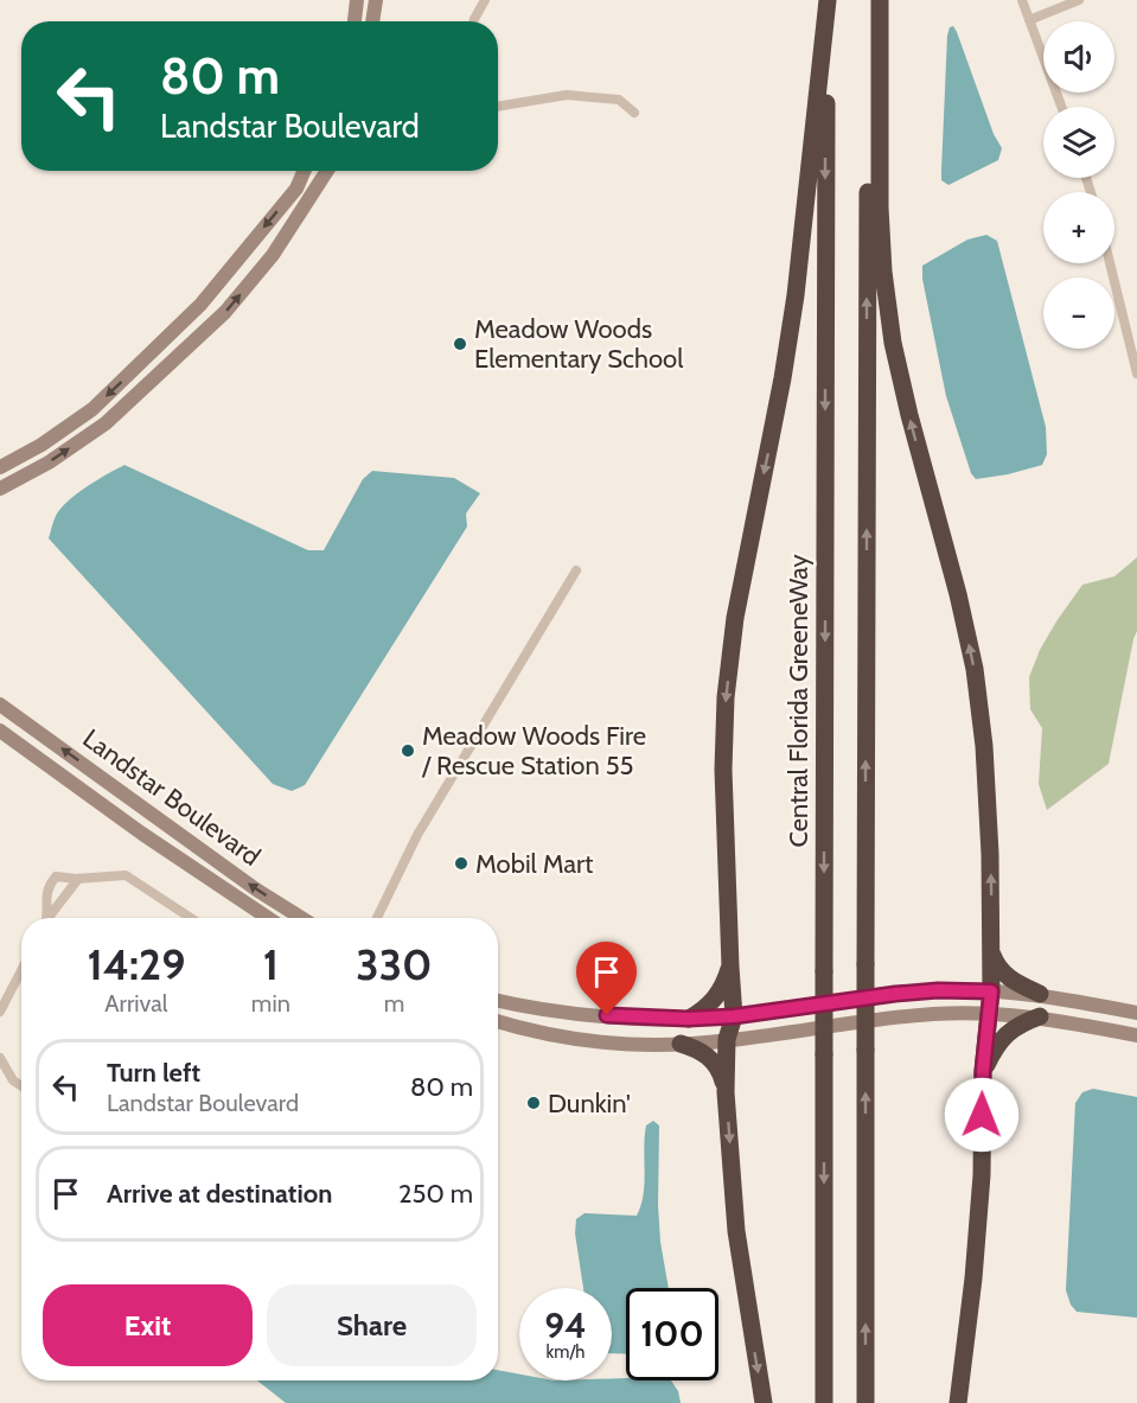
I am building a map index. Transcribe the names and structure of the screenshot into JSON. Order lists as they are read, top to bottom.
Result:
{
  "streets": {
    "highway": ["Central Florida GreeneWay"],
    "street": ["Landstar Boulevard"]
  },
  "places": [
    "Meadow Woods Elementary School",
    "Meadow Woods Fire / Rescue Station 55",
    "Mobil Mart",
    "Dunkin'"
  ],
  "page": {
    "map_buttons": ["+", "−"],
    "turn": ["80 m", "Landstar Boulevard"],
    "eta": [
      "14:29",
      "Arrival",
      "1",
      "min",
      "330",
      "m"
    ],
    "list": [
      {
        "name": "Turn left",
        "note": "Landstar Boulevard",
        "value": "80 m"
      },
      {
        "name": "Arrive at destination",
        "value": "250 m"
      }
    ],
    "buttons": ["Exit", "Share"],
    "speed": "94 km/h",
    "limit": "100"
  }
}
